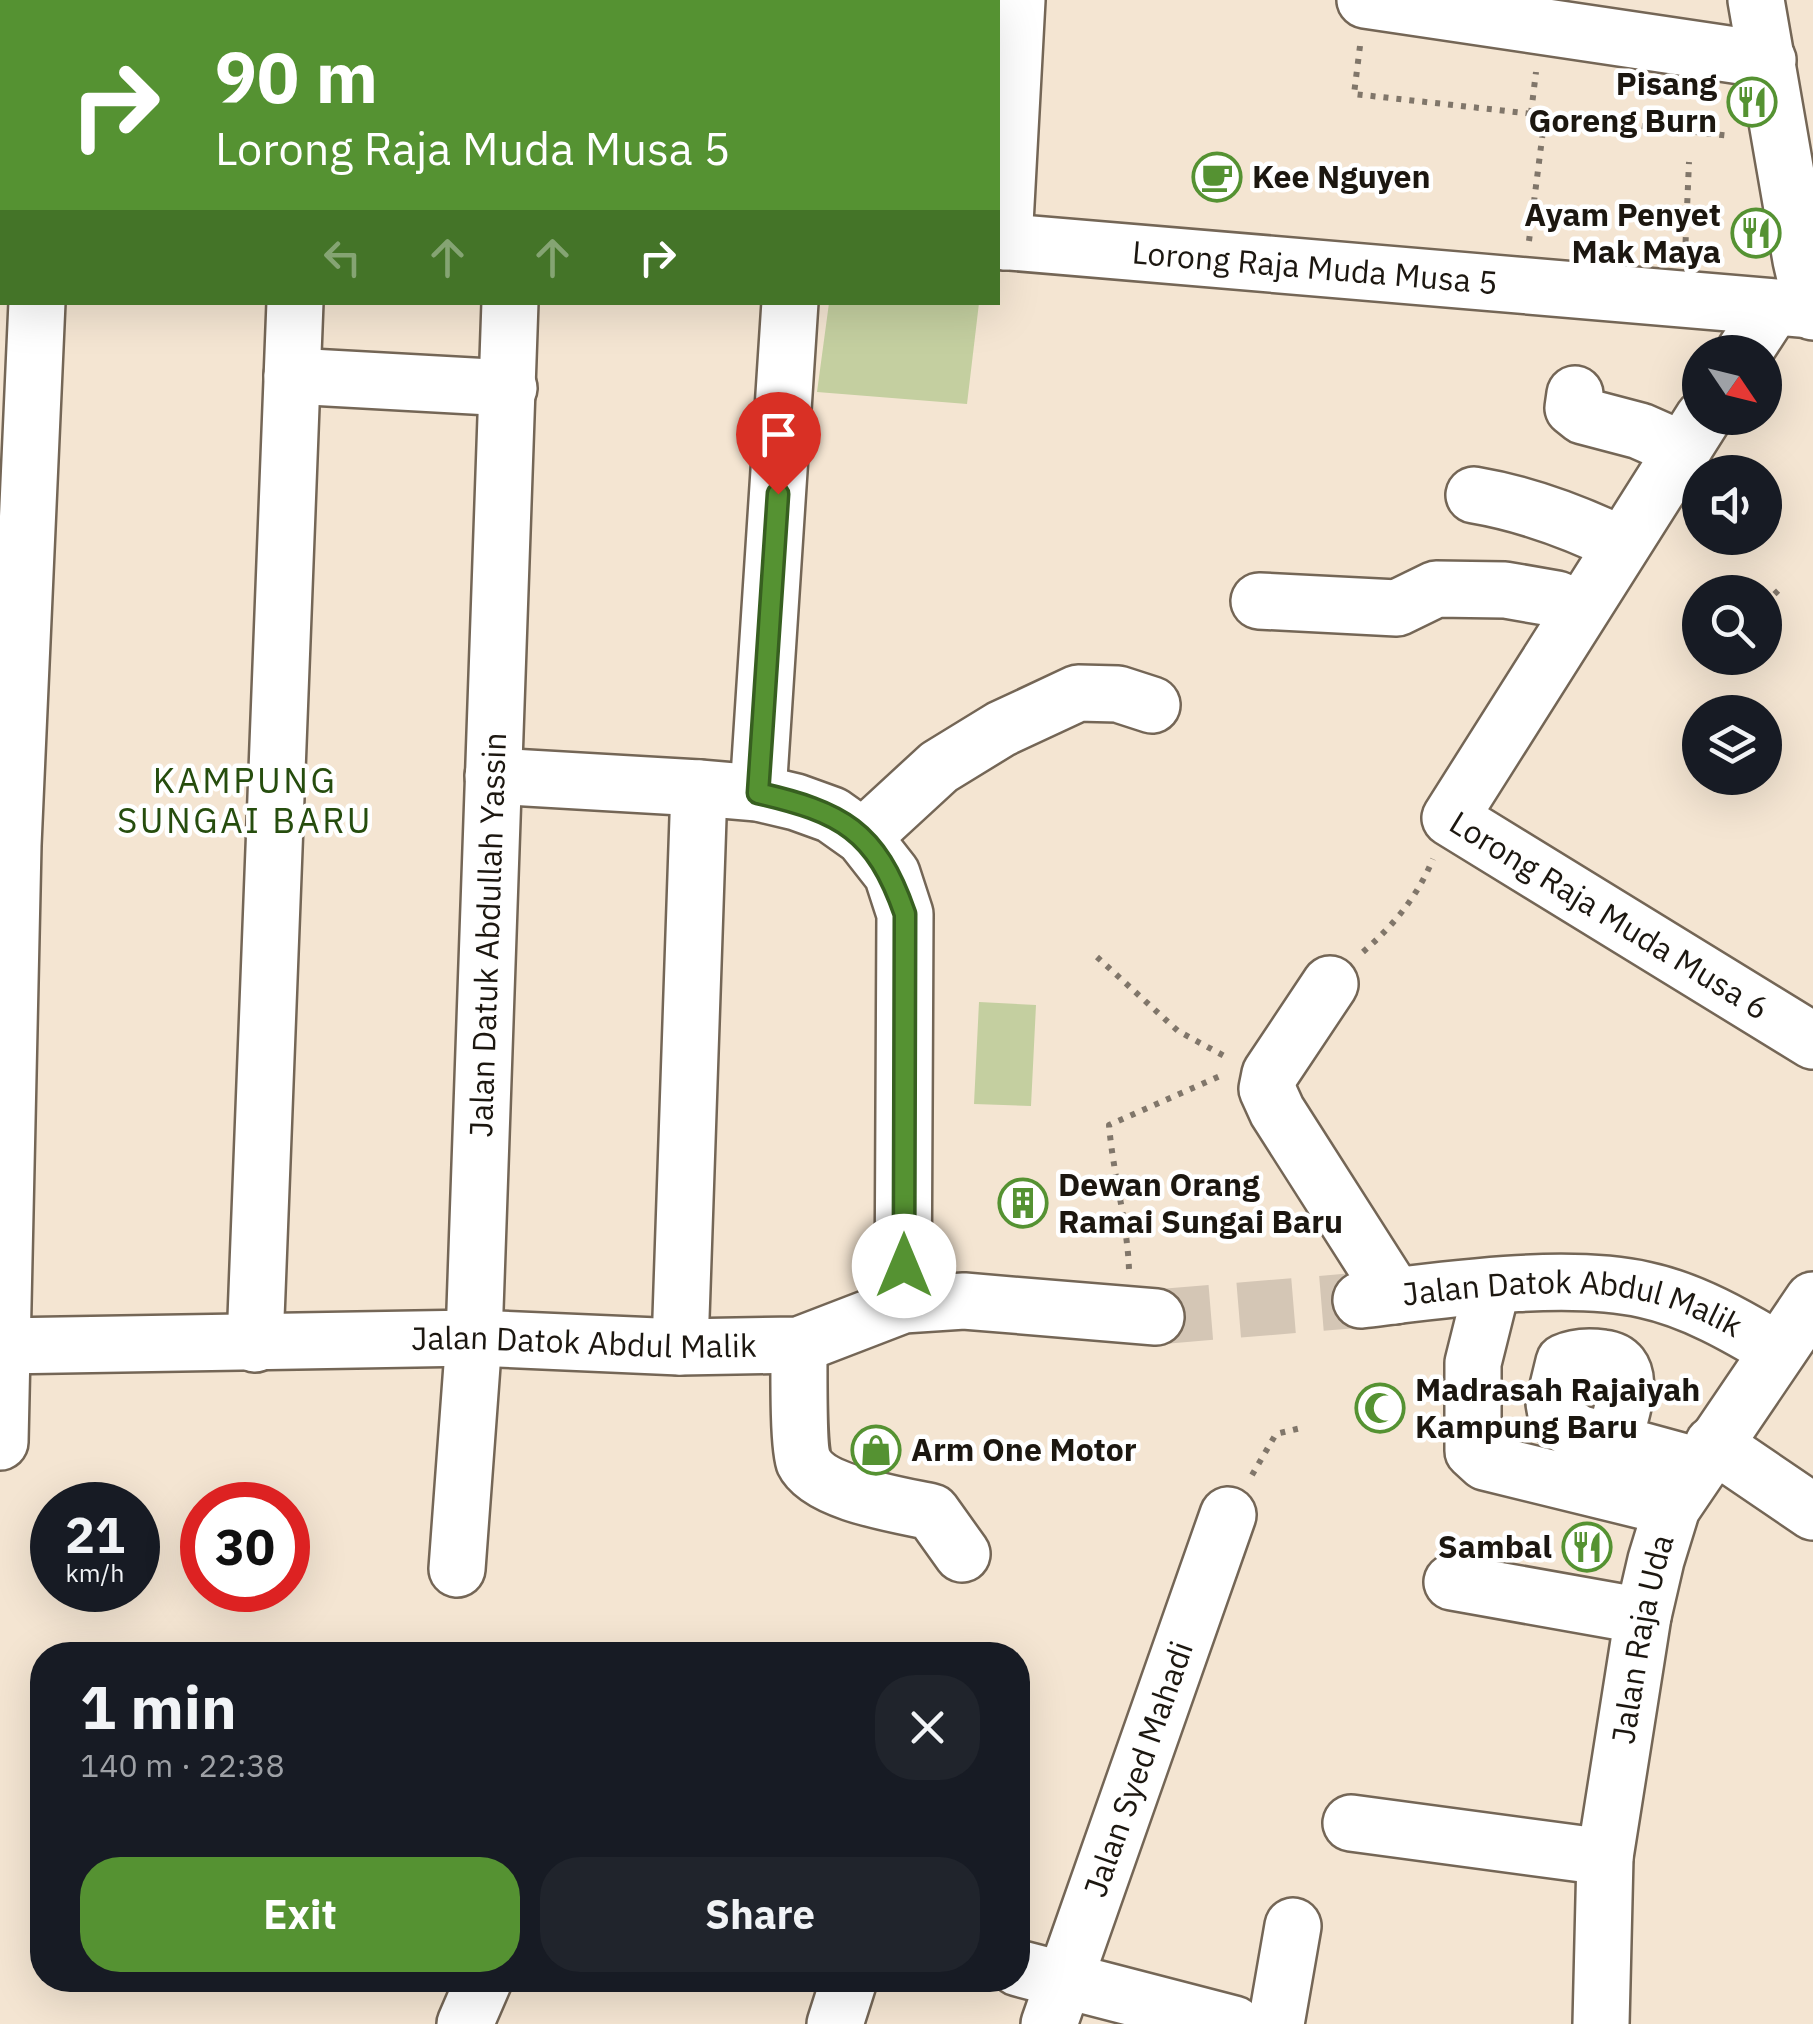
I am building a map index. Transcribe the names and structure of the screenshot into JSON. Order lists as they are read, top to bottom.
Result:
{
  "streets": {
    "street": [
      "Lorong Raja Muda Musa 5",
      "Lorong Raja Muda Musa 6",
      "Jalan Datuk Abdullah Yassin",
      "Jalan Datok Abdul Malik",
      "Jalan Raja Uda",
      "Jalan Syed Mahadi"
    ]
  },
  "crossings": [
    ["Jalan Datuk Abdullah Yassin", "Jalan Datok Abdul Malik"],
    ["Jalan Datok Abdul Malik", "Jalan Raja Uda"]
  ],
  "districts": ["KAMPUNG SUNGAI BARU"],
  "places": {
    "restaurant": ["Pisang Goreng Burn", "Ayam Penyet Mak Maya", "Sambal"],
    "cafe": ["Kee Nguyen"],
    "building": ["Dewan Orang Ramai Sungai Baru"],
    "mosque": ["Madrasah Rajaiyah Kampung Baru"],
    "shop": ["Arm One Motor"]
  },
  "north": "bottom right",
  "page": {
    "turn": ["90 m", "Lorong Raja Muda Musa 5"],
    "speed": "21 km/h",
    "limit": "30",
    "heading": ["1 min", "140 m · 22:38"],
    "buttons": ["Exit", "Share"]
  }
}
